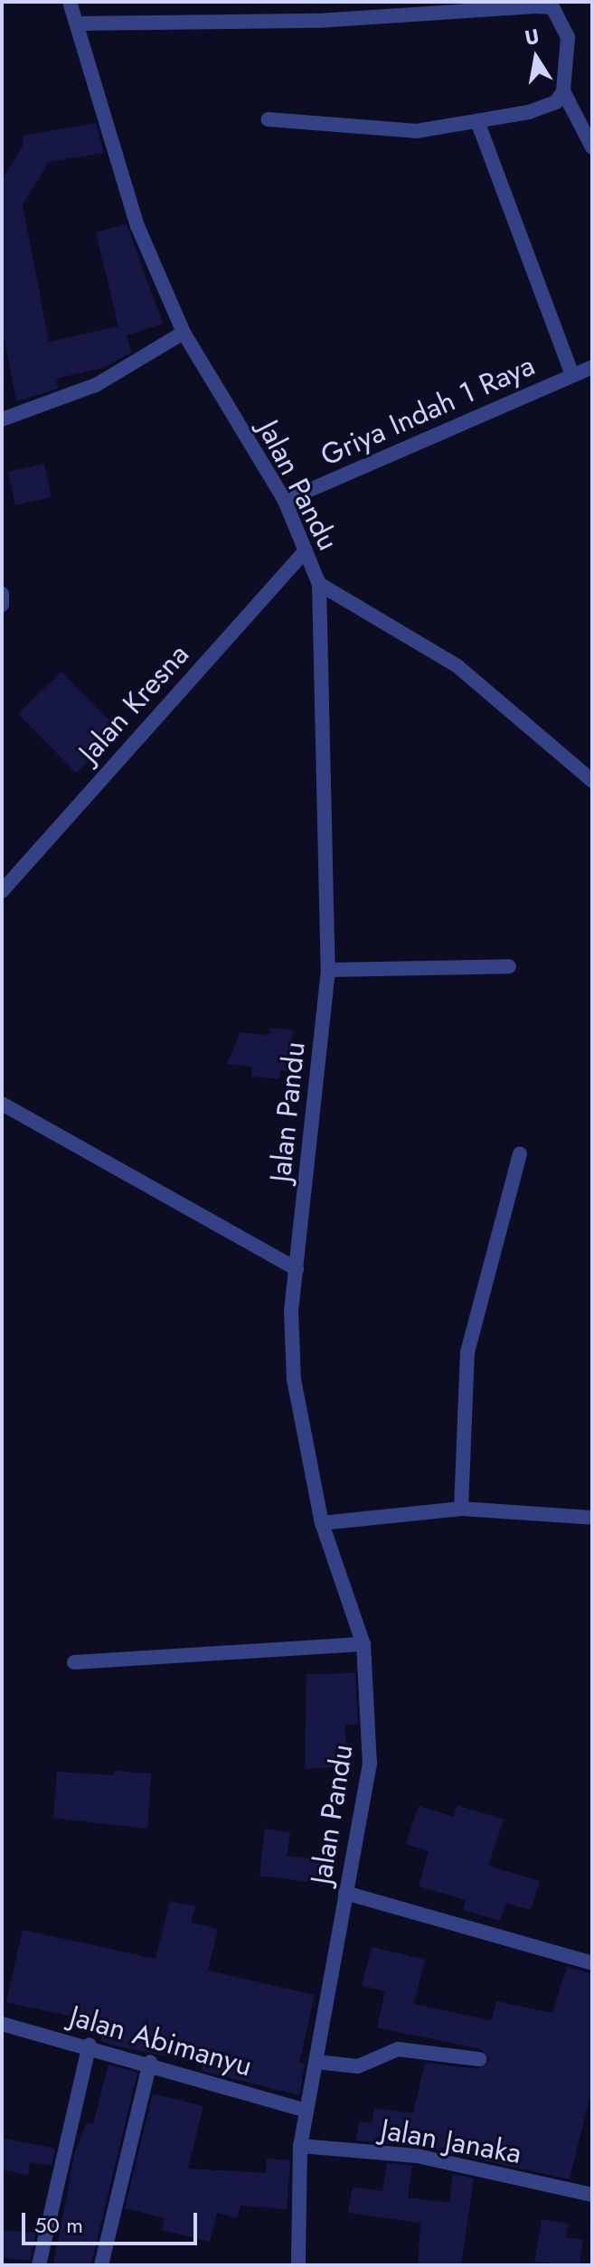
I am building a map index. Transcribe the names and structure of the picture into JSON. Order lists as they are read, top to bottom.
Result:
{
  "streets": {
    "street": [
      "Griya Indah 1 Raya",
      "Jalan Pandu",
      "Jalan Kresna",
      "Jalan Abimanyu",
      "Jalan Janaka"
    ]
  },
  "crossings": [
    ["Griya Indah 1 Raya", "Jalan Pandu"],
    ["Jalan Pandu", "Jalan Kresna"],
    ["Jalan Pandu", "Jalan Abimanyu"],
    ["Jalan Pandu", "Jalan Janaka"]
  ],
  "scale_bar": "50 m",
  "north": "top"
}
